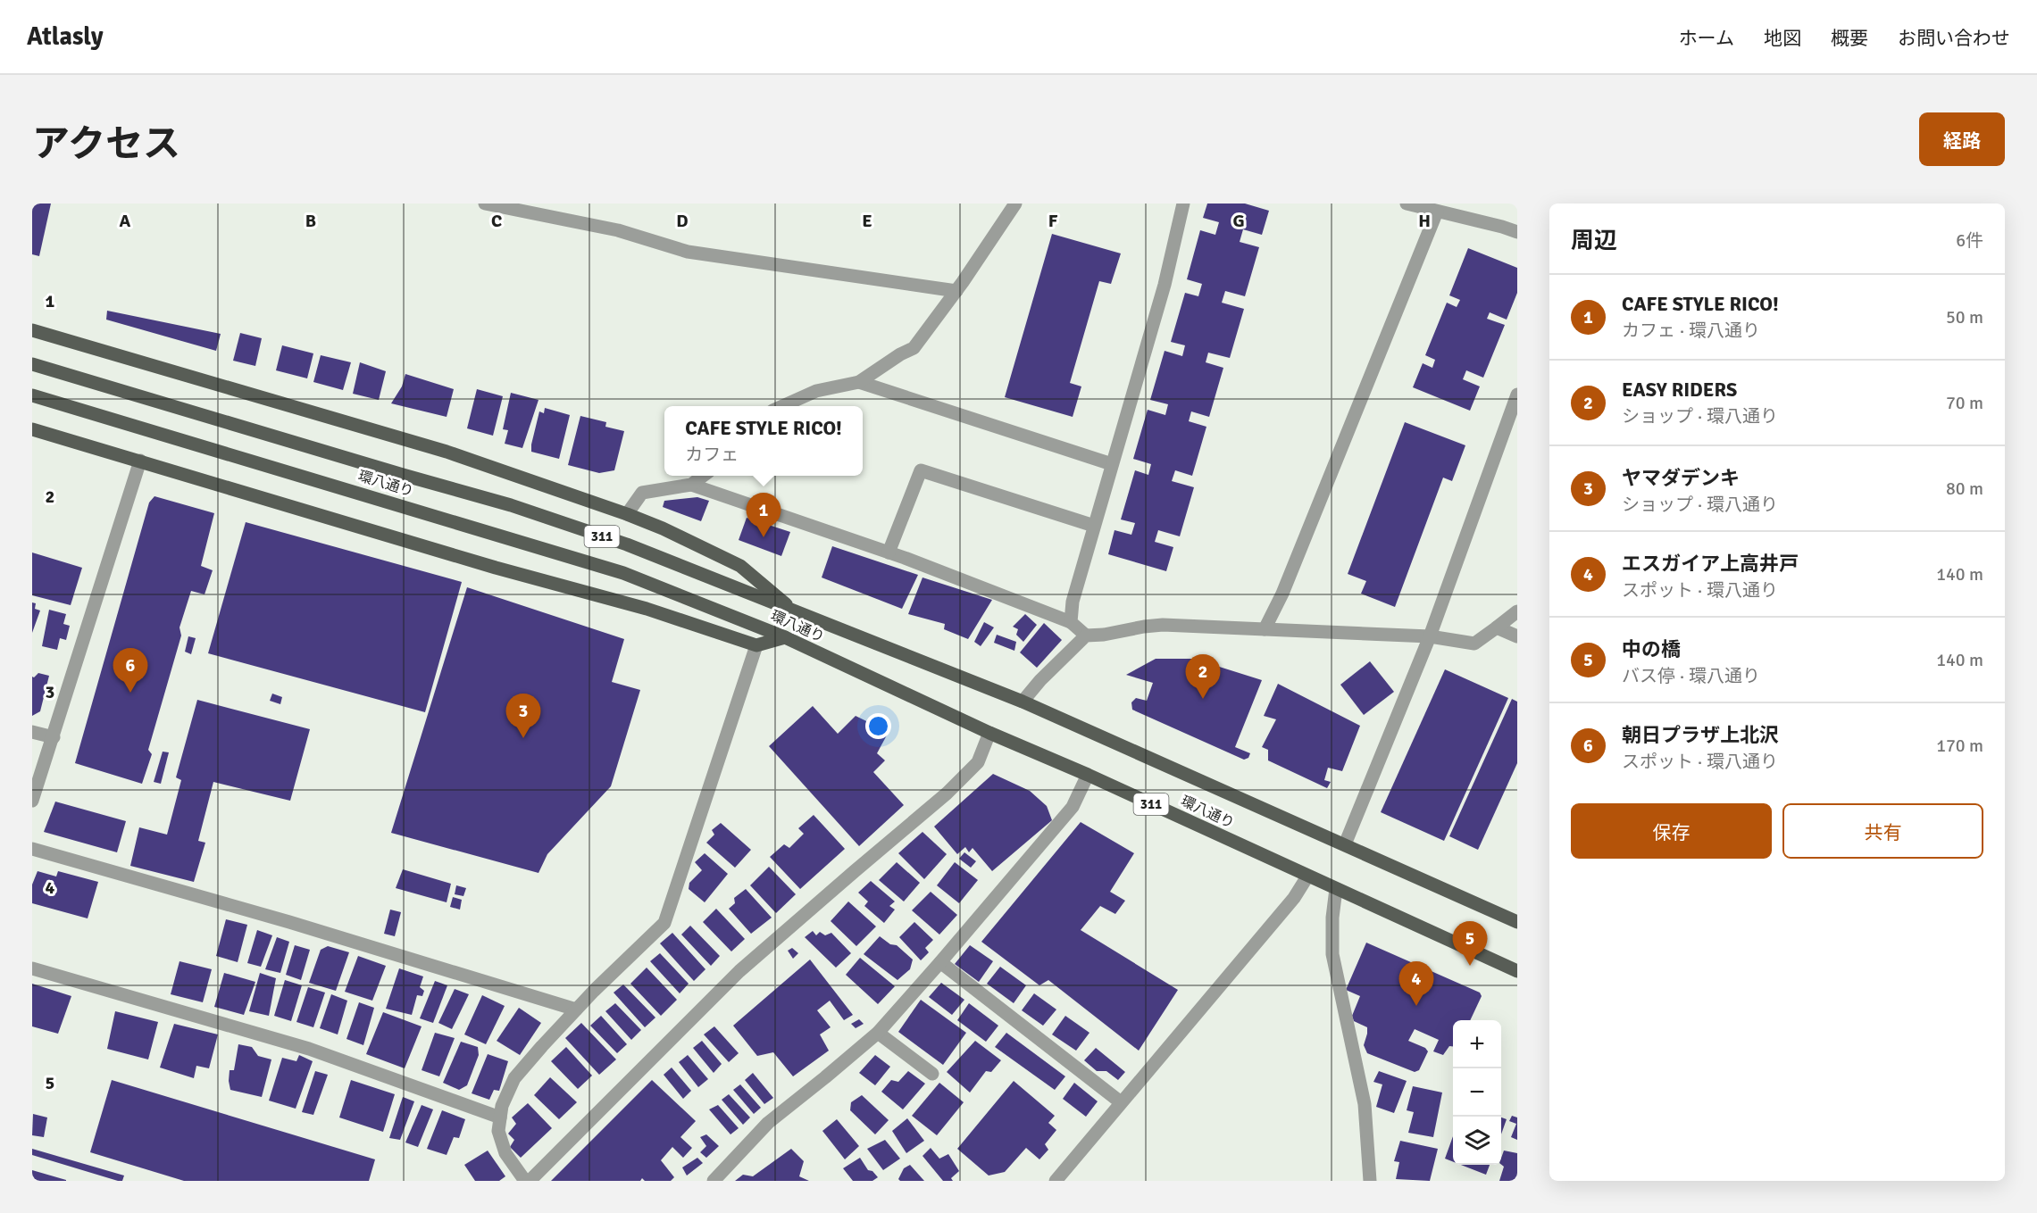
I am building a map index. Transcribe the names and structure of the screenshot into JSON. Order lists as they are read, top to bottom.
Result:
{
  "streets": {
    "main road": ["環八通り", "311"]
  },
  "page": {
    "header": "Atlasly",
    "nav": [
      "ホーム",
      "地図",
      "概要",
      "お問い合わせ"
    ],
    "title": "アクセス",
    "buttons": [
      "経路",
      ["保存", "共有"]
    ],
    "heading": ["周辺", "6件"],
    "list": [
      {
        "mark": "1",
        "name": "CAFE STYLE RICO!",
        "note": "カフェ · 環八通り",
        "value": "50 m"
      },
      {
        "mark": "2",
        "name": "EASY RIDERS",
        "note": "ショップ · 環八通り",
        "value": "70 m"
      },
      {
        "mark": "3",
        "name": "ヤマダデンキ",
        "note": "ショップ · 環八通り",
        "value": "80 m"
      },
      {
        "mark": "4",
        "name": "エスガイア上高井戸",
        "note": "スポット · 環八通り",
        "value": "140 m"
      },
      {
        "mark": "5",
        "name": "中の橋",
        "note": "バス停 · 環八通り",
        "value": "140 m"
      },
      {
        "mark": "6",
        "name": "朝日プラザ上北沢",
        "note": "スポット · 環八通り",
        "value": "170 m"
      }
    ],
    "popup": ["CAFE STYLE RICO!", "カフェ"],
    "pins": [
      "1",
      "6",
      "2",
      "3",
      "5",
      "4"
    ],
    "map_buttons": ["+", "−"]
  },
  "grid": {
    "columns": [
      "A",
      "B",
      "C",
      "D",
      "E",
      "F",
      "G",
      "H"
    ],
    "rows": [
      "1",
      "2",
      "3",
      "4",
      "5"
    ]
  }
}
